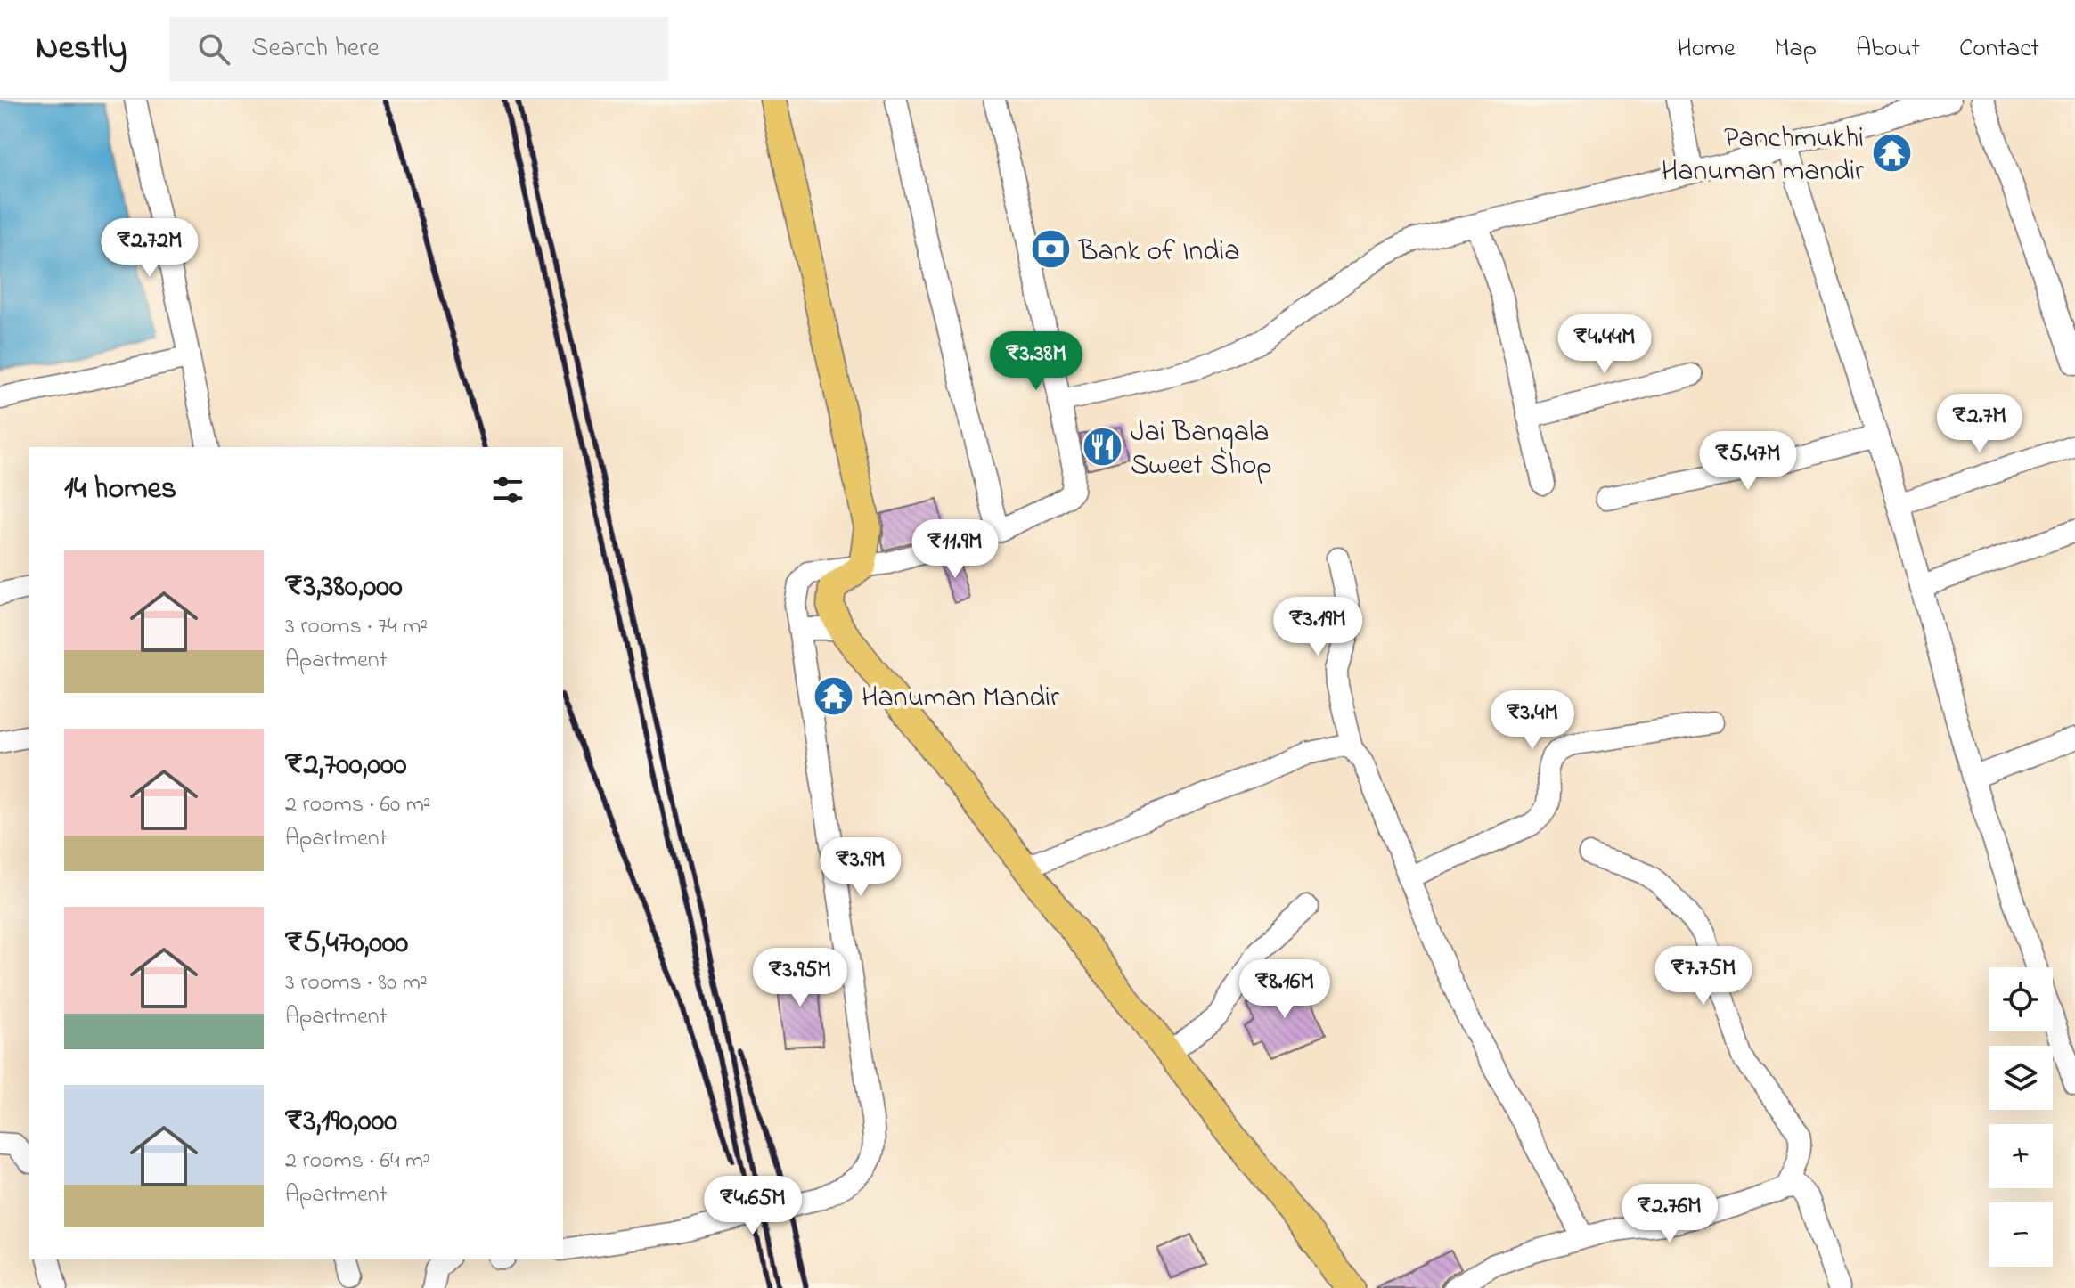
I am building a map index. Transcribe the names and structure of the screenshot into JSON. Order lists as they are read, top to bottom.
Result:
{
  "places": {
    "temple": ["Panchmukhi Hanuman mandir", "Hanuman Mandir"],
    "bank": ["Bank of India"],
    "restaurant": ["Jai Bangala Sweet Shop"]
  },
  "page": {
    "header": "Nestly",
    "search": "Search here",
    "nav": [
      "Home",
      "Map",
      "About",
      "Contact"
    ],
    "price": [
      "₹2.72M",
      "₹4.44M",
      "₹3.38M",
      "₹2.7M",
      "₹5.47M",
      "₹11.9M",
      "₹3.19M",
      "₹3.4M",
      "₹3.9M",
      "₹7.75M",
      "₹3.95M",
      "₹8.16M",
      "₹4.65M",
      "₹2.76M"
    ],
    "heading": "14 homes",
    "list": [
      {
        "name": "₹3,380,000",
        "note": "3 rooms · 74 m² · Apartment"
      },
      {
        "name": "₹2,700,000",
        "note": "2 rooms · 60 m² · Apartment"
      },
      {
        "name": "₹5,470,000",
        "note": "3 rooms · 80 m² · Apartment"
      },
      {
        "name": "₹3,190,000",
        "note": "2 rooms · 64 m² · Apartment"
      }
    ],
    "map_buttons": ["+", "−"]
  }
}
